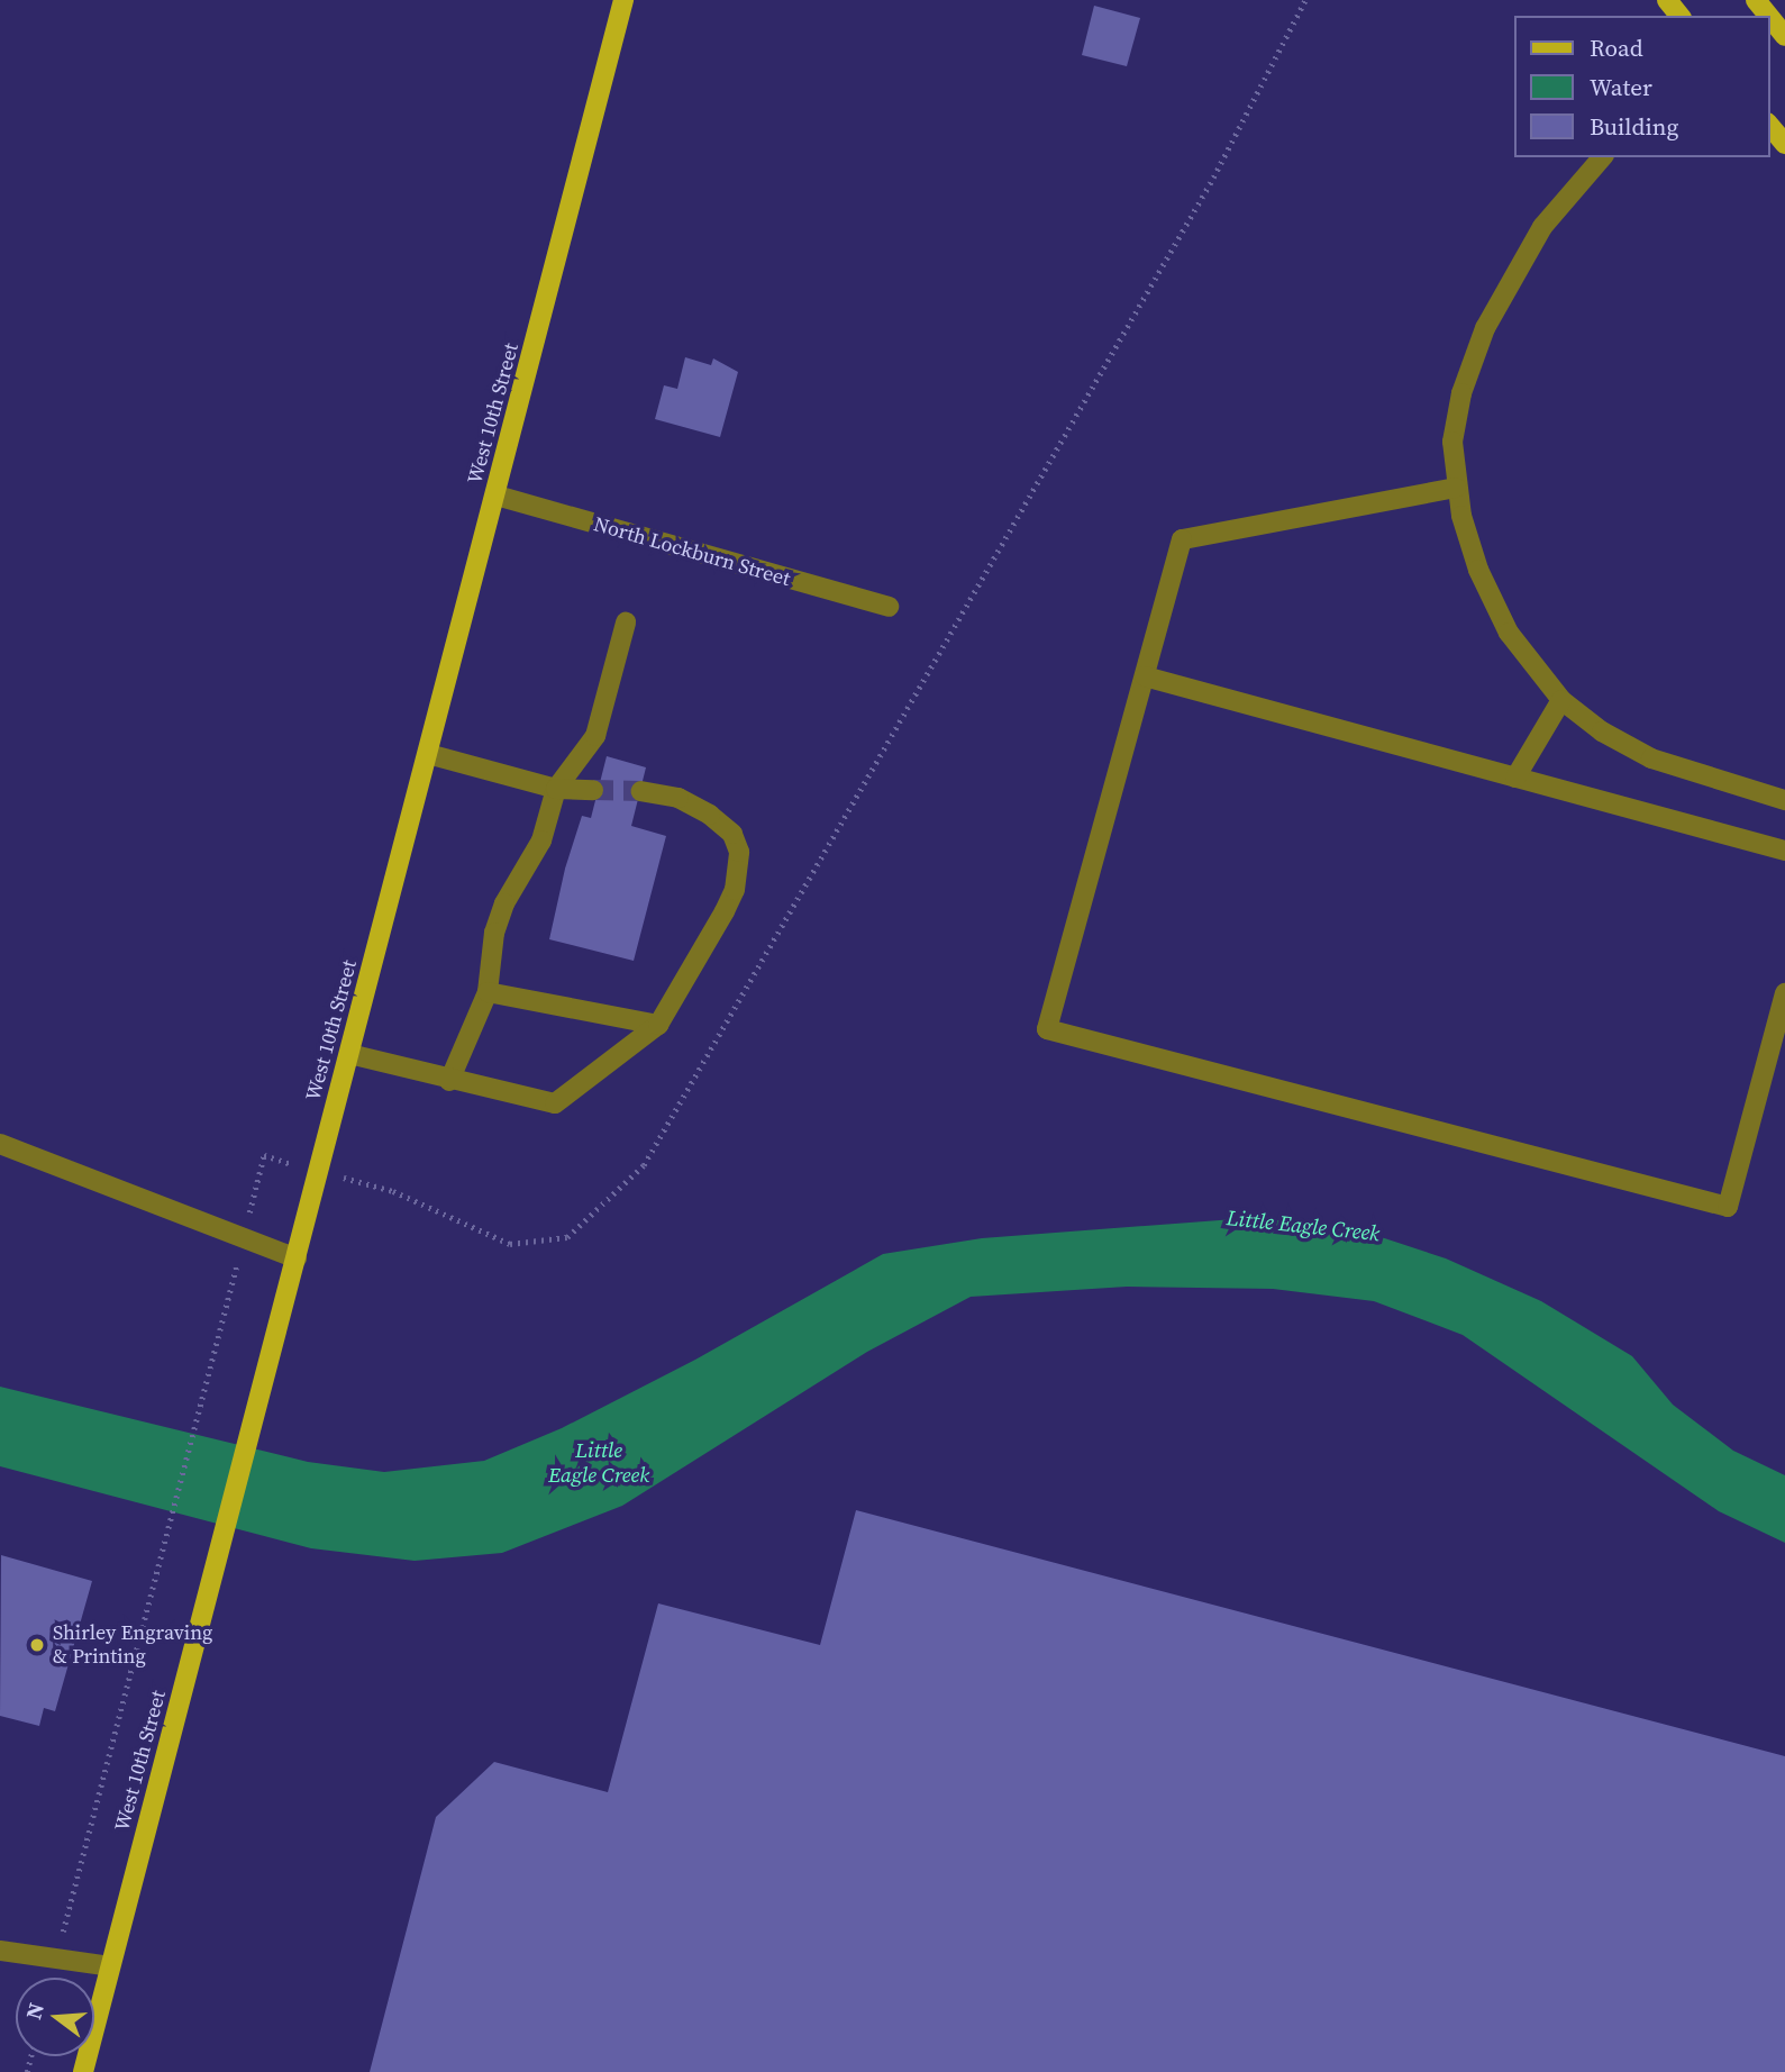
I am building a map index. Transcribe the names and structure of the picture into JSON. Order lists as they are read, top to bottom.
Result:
{
  "streets": {
    "main road": ["West 10th Street"],
    "street": ["North Lockburn Street"]
  },
  "crossings": [
    ["West 10th Street", "North Lockburn Street"]
  ],
  "water": ["Little Eagle Creek"],
  "places": ["Shirley Engraving & Printing"],
  "legend": ["Road", "Water", "Building"],
  "north": "left"
}
